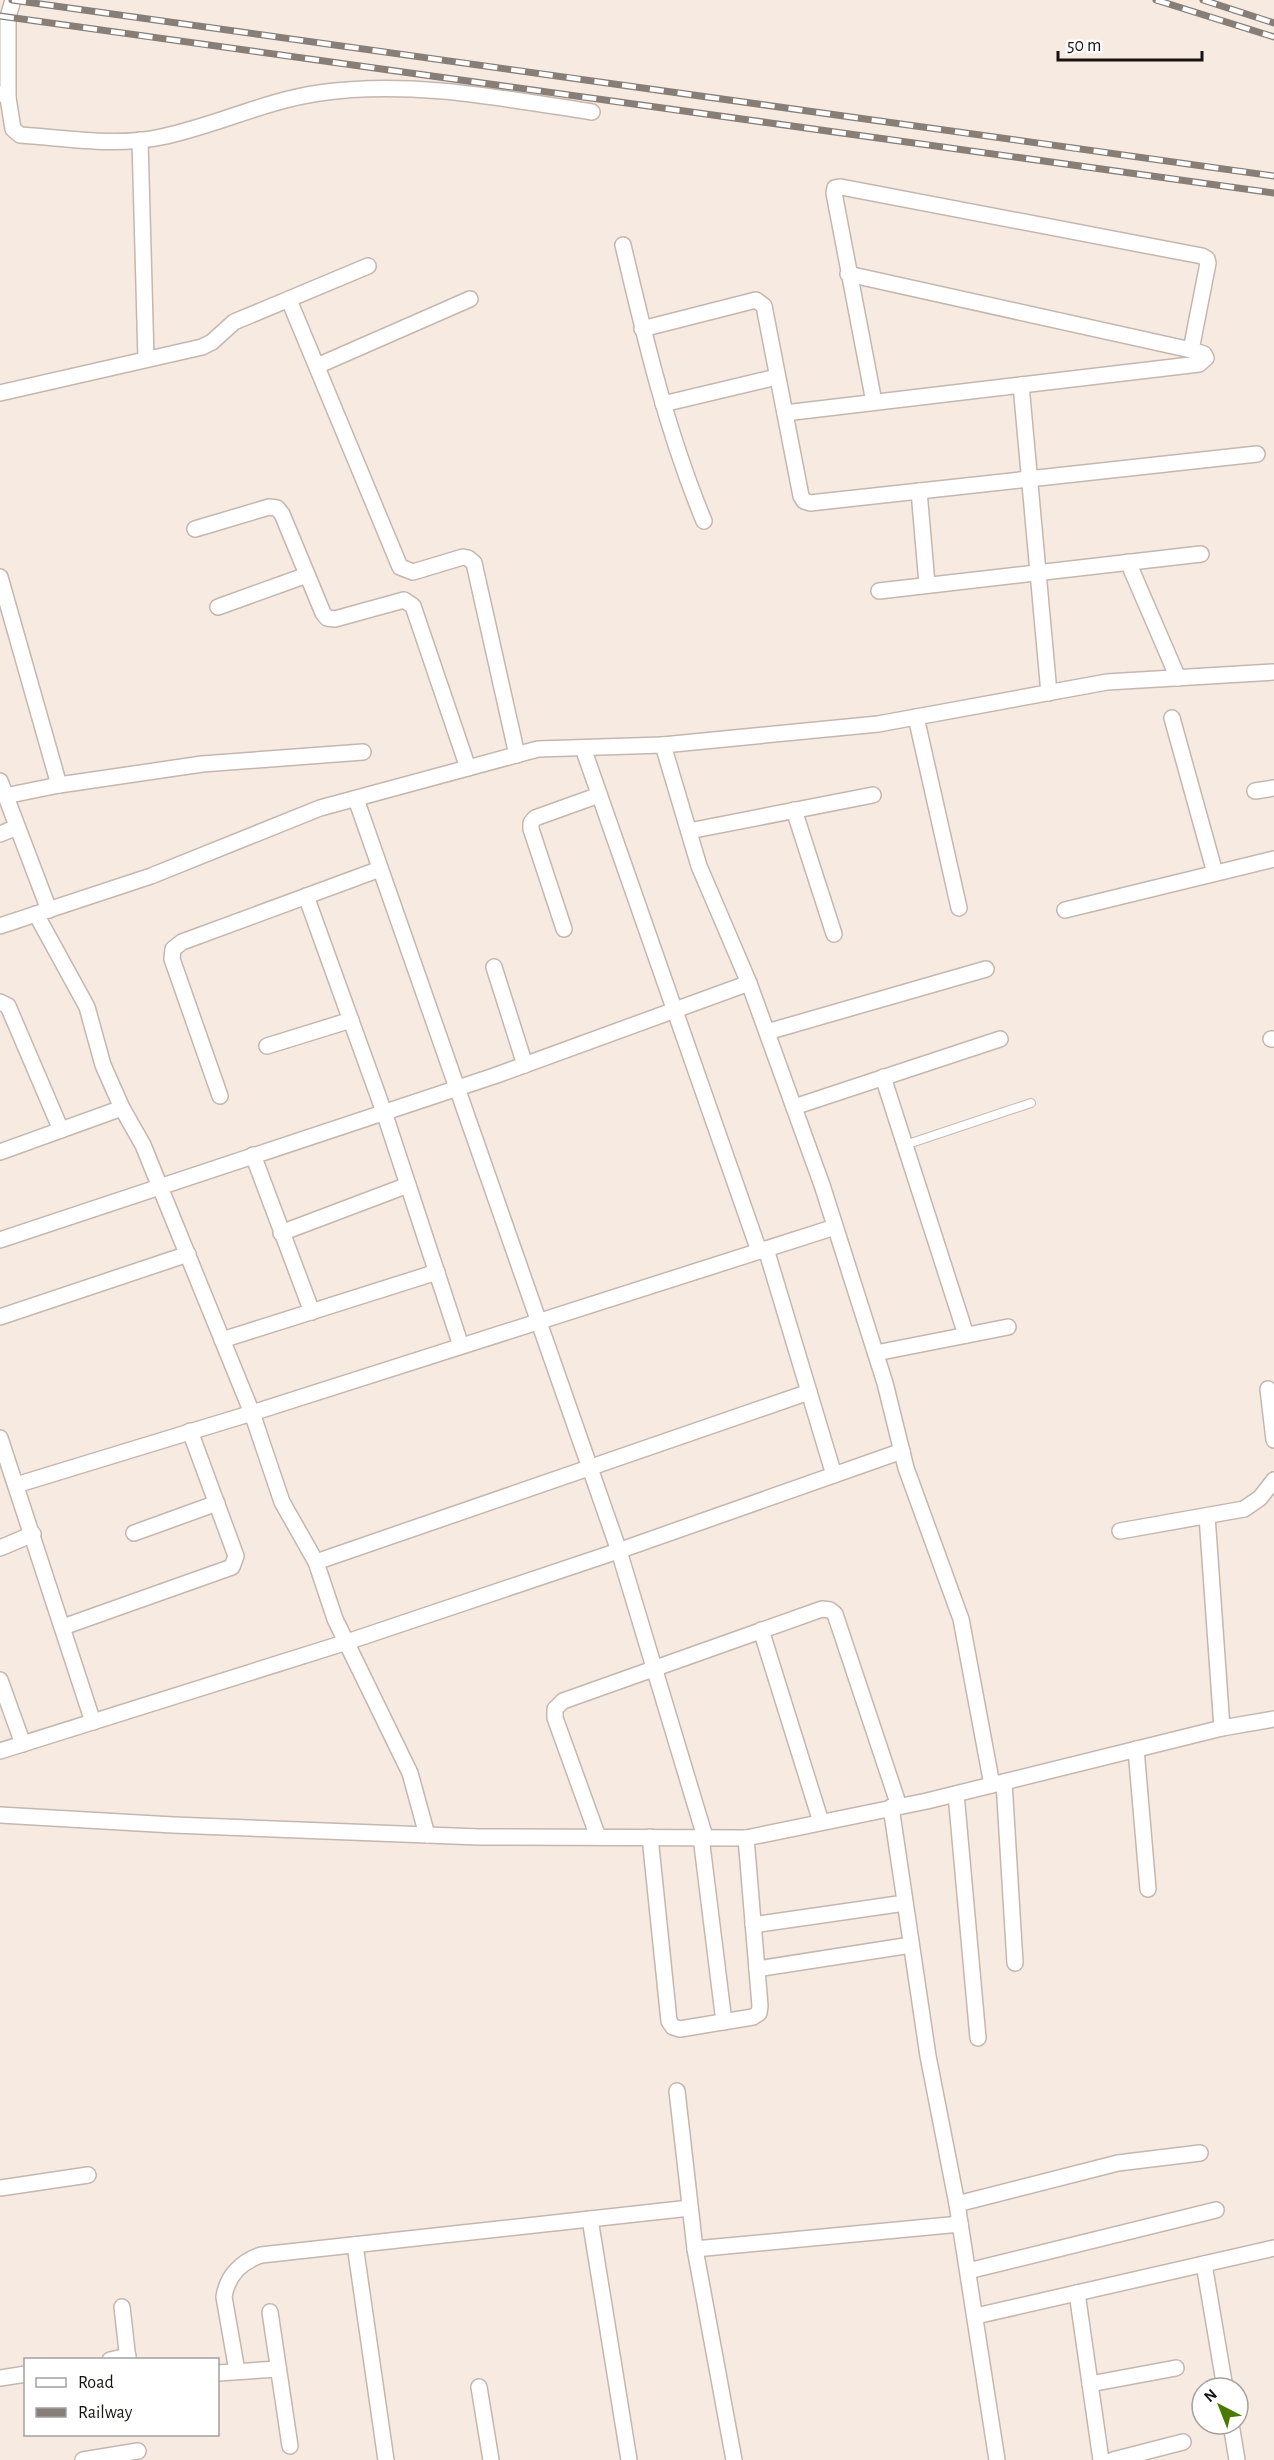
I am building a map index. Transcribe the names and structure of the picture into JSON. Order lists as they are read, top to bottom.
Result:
{
  "legend": ["Road", "Railway"],
  "scale_bar": "50 m",
  "north": "top left"
}
